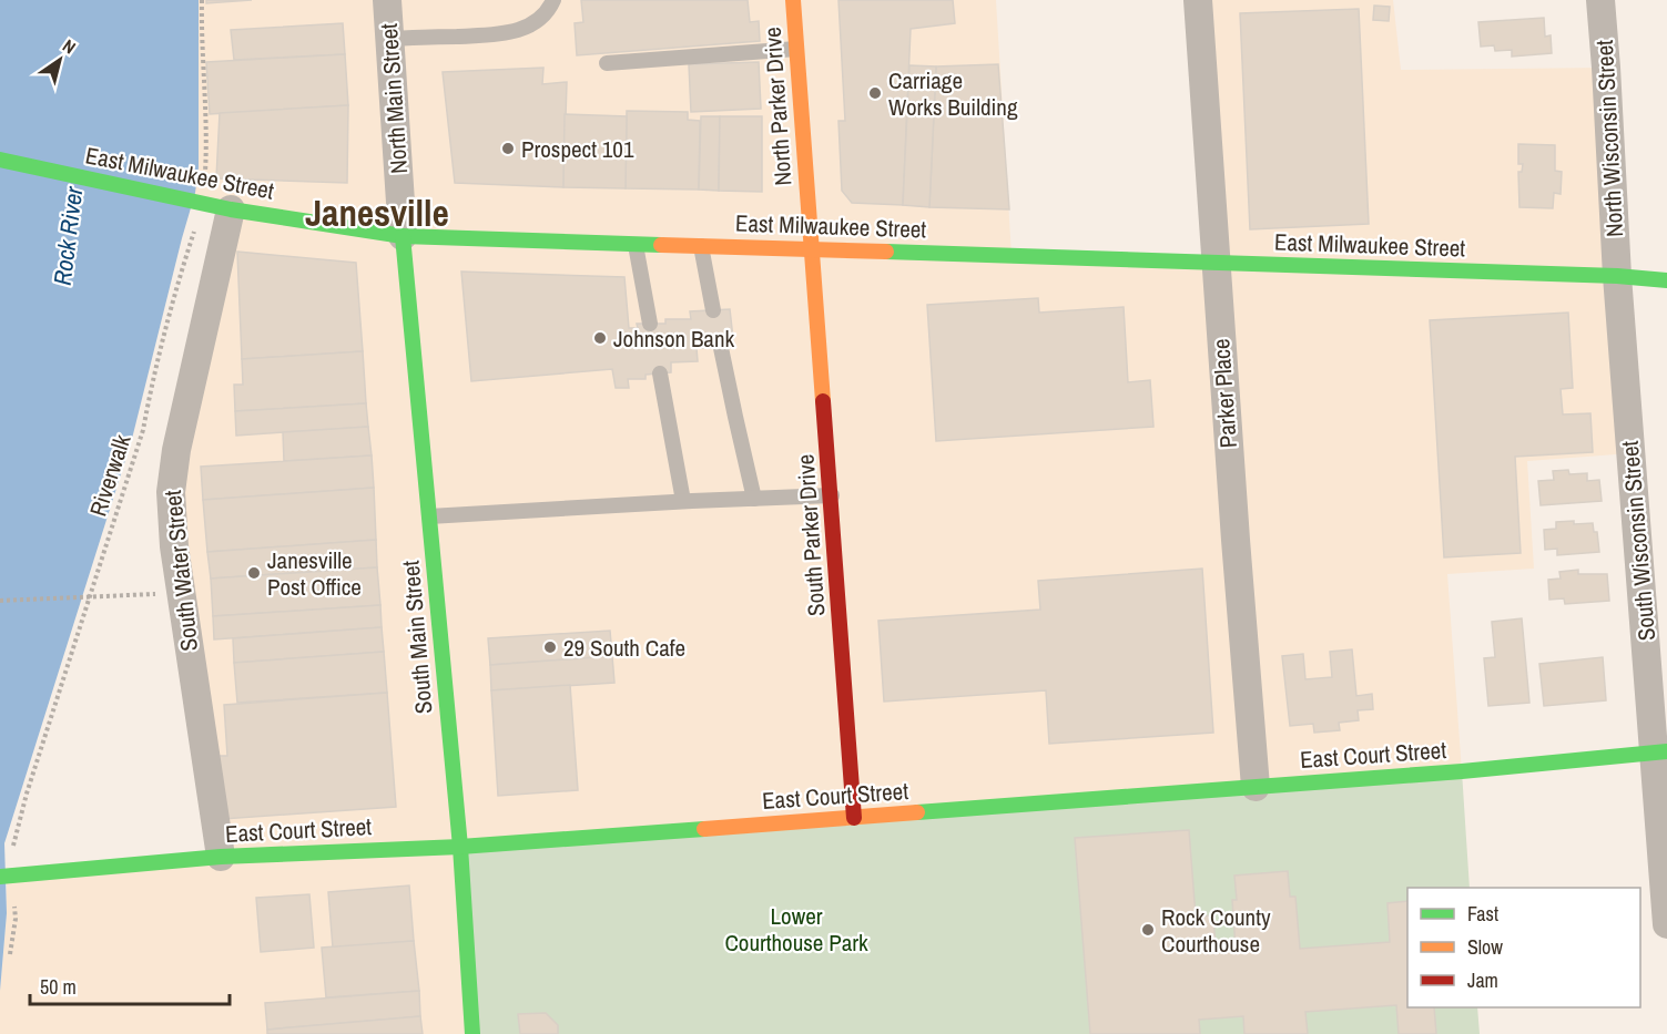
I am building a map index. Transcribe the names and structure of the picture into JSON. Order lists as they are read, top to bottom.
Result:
{
  "streets": {
    "main road": [
      "North Parker Drive",
      "East Milwaukee Street",
      "South Parker Drive",
      "South Main Street",
      "East Court Street"
    ],
    "street": [
      "North Main Street",
      "North Wisconsin Street",
      "Parker Place",
      "South Wisconsin Street",
      "South Water Street"
    ],
    "path": ["Riverwalk"]
  },
  "crossings": [
    ["North Main Street", "East Milwaukee Street"],
    ["North Main Street", "South Main Street"],
    ["North Parker Drive", "East Milwaukee Street"],
    ["North Parker Drive", "South Parker Drive"],
    ["North Wisconsin Street", "East Milwaukee Street"],
    ["North Wisconsin Street", "South Wisconsin Street"],
    ["East Milwaukee Street", "Parker Place"],
    ["East Milwaukee Street", "Riverwalk"],
    ["East Milwaukee Street", "South Parker Drive"],
    ["East Milwaukee Street", "South Wisconsin Street"],
    ["East Milwaukee Street", "South Water Street"],
    ["East Milwaukee Street", "South Main Street"],
    ["Parker Place", "East Court Street"],
    ["Riverwalk", "South Water Street"],
    ["Riverwalk", "East Court Street"],
    ["South Parker Drive", "East Court Street"],
    ["South Wisconsin Street", "East Court Street"],
    ["South Water Street", "East Court Street"],
    ["South Main Street", "East Court Street"]
  ],
  "districts": ["Janesville"],
  "water": ["Rock River"],
  "parks": ["Lower Courthouse Park"],
  "places": [
    "Carriage Works Building",
    "Prospect 101",
    "Johnson Bank",
    "Janesville Post Office",
    "29 South Cafe",
    "Rock County Courthouse"
  ],
  "legend": ["Fast", "Slow", "Jam"],
  "scale_bar": "50 m",
  "north": "top right"
}
